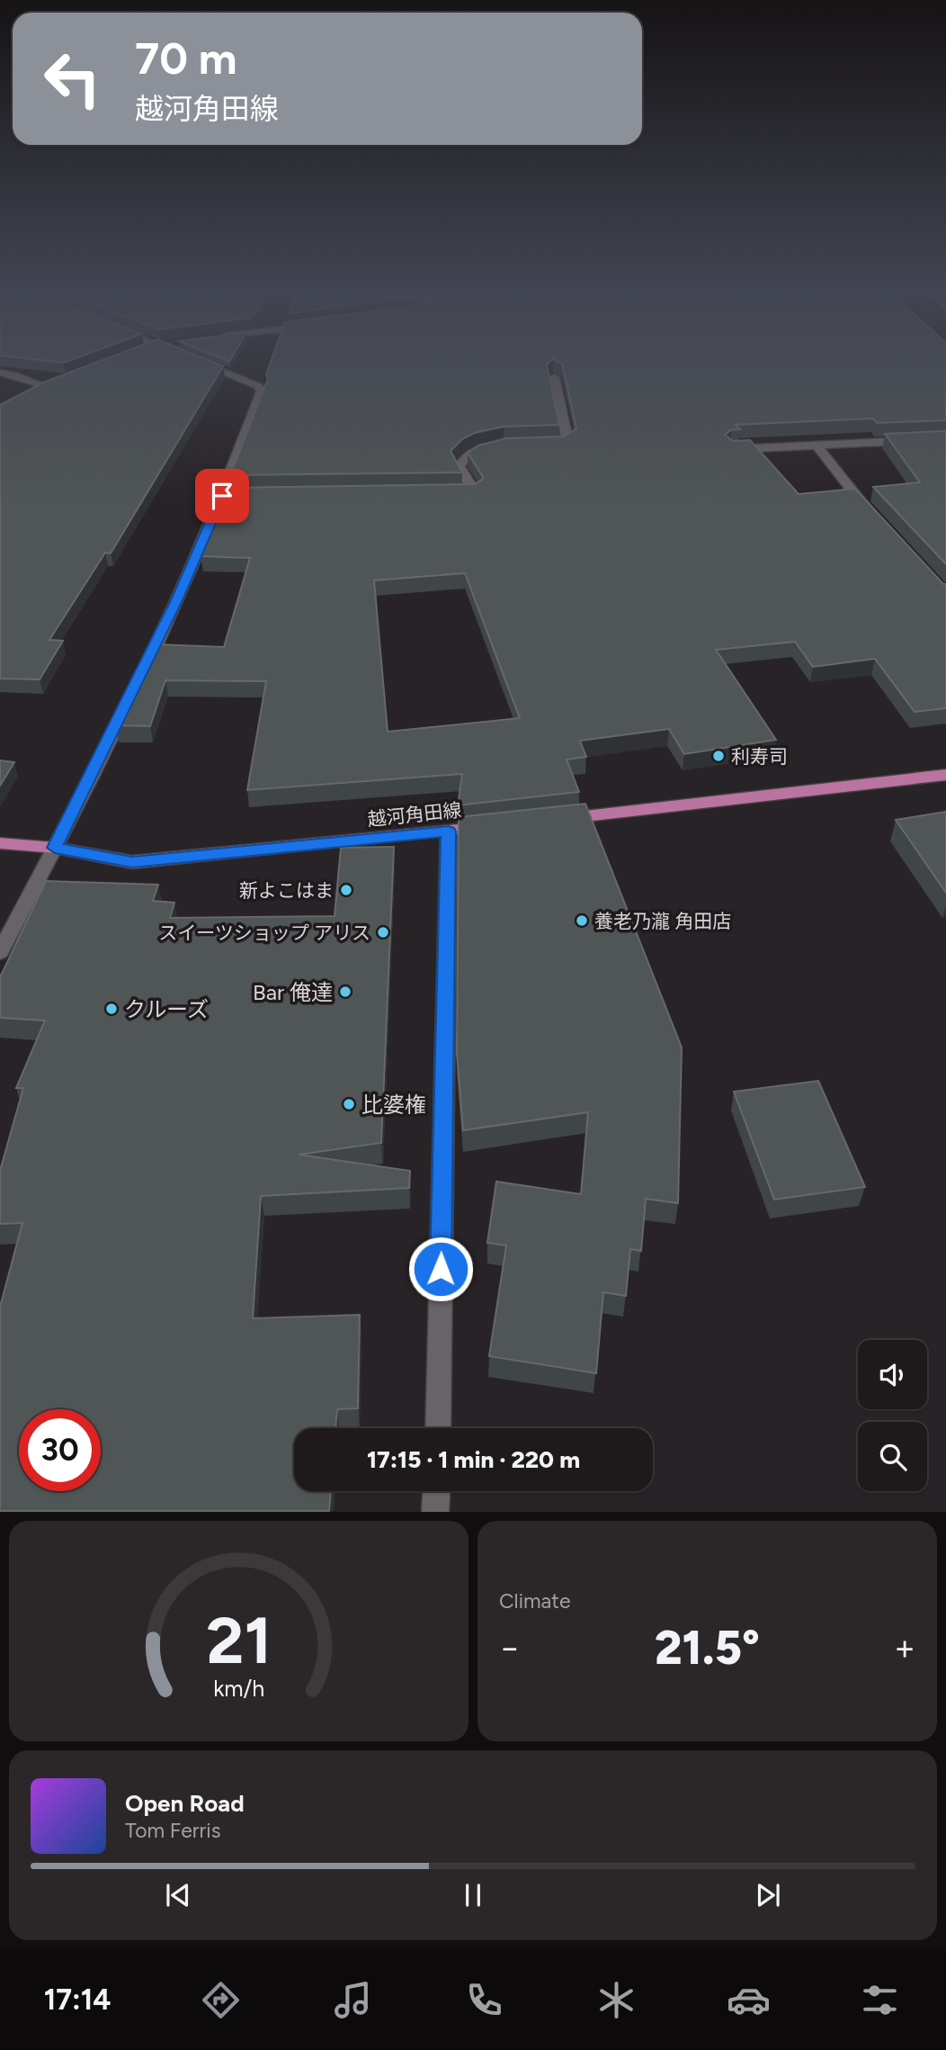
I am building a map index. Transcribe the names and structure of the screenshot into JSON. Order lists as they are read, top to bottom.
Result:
{
  "streets": {
    "main road": ["越河角田線"]
  },
  "places": [
    "利寿司",
    "新よこはま",
    "養老乃瀧 角田店",
    "スイーツショップ アリス",
    "Bar 俺達",
    "クルーズ",
    "比婆権"
  ],
  "page": {
    "turn": ["70 m", "越河角田線"],
    "limit": "30",
    "trip": "17:15 · 1 min · 220 m",
    "tile": "Climate",
    "heat": ["−", "21.5°", "+"],
    "song": ["Open Road", "Tom Ferris"],
    "tabs": "17:14",
    "gauge": ["21", "km/h"]
  }
}
